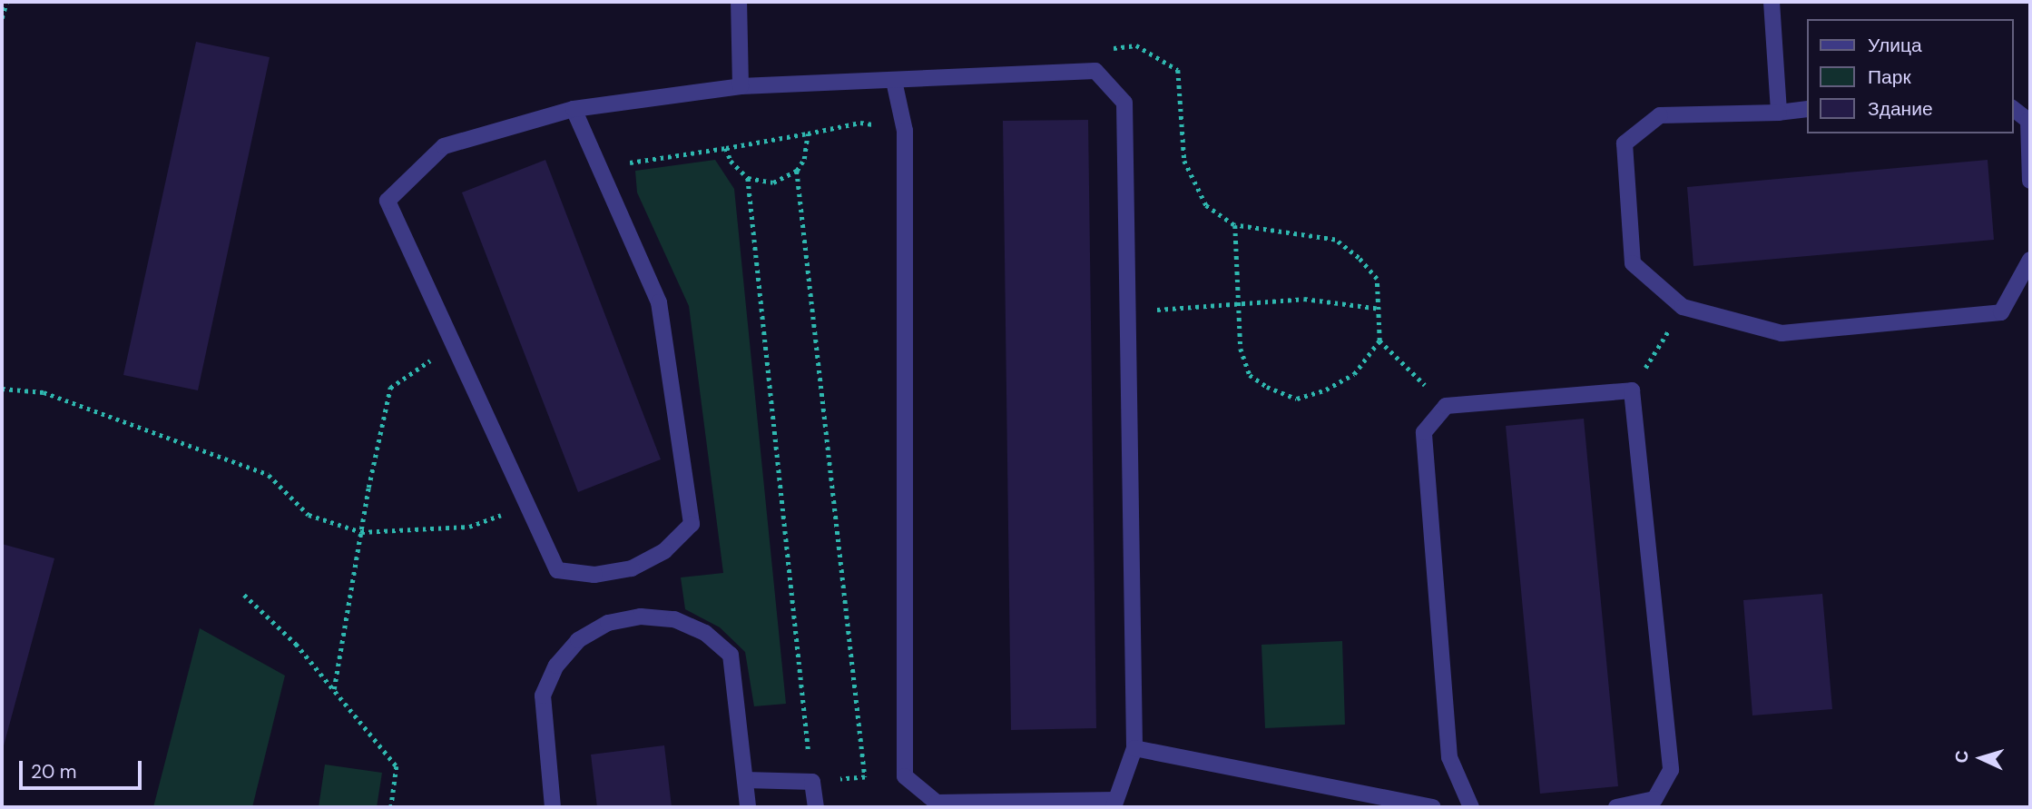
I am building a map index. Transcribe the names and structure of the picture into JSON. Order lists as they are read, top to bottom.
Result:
{
  "legend": ["Улица", "Парк", "Здание"],
  "scale_bar": "20 m",
  "north": "left"
}
